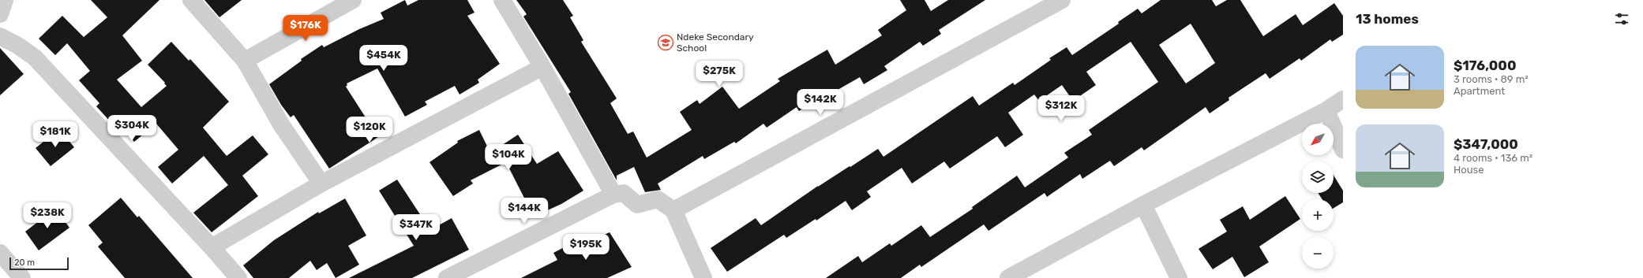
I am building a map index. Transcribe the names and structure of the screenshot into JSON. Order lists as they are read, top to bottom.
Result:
{
  "places": {
    "school or university": ["Ndeke Secondary School"]
  },
  "scale_bar": "20 m",
  "north": "bottom left",
  "page": {
    "heading": "13 homes",
    "price": [
      "$176K",
      "$454K",
      "$275K",
      "$142K",
      "$312K",
      "$304K",
      "$120K",
      "$181K",
      "$104K",
      "$144K",
      "$238K",
      "$347K",
      "$195K"
    ],
    "list": [
      {
        "name": "$176,000",
        "note": "3 rooms · 89 m² · Apartment"
      },
      {
        "name": "$347,000",
        "note": "4 rooms · 136 m² · House"
      }
    ],
    "map_buttons": ["+", "−"],
    "scale": "20 m"
  }
}
